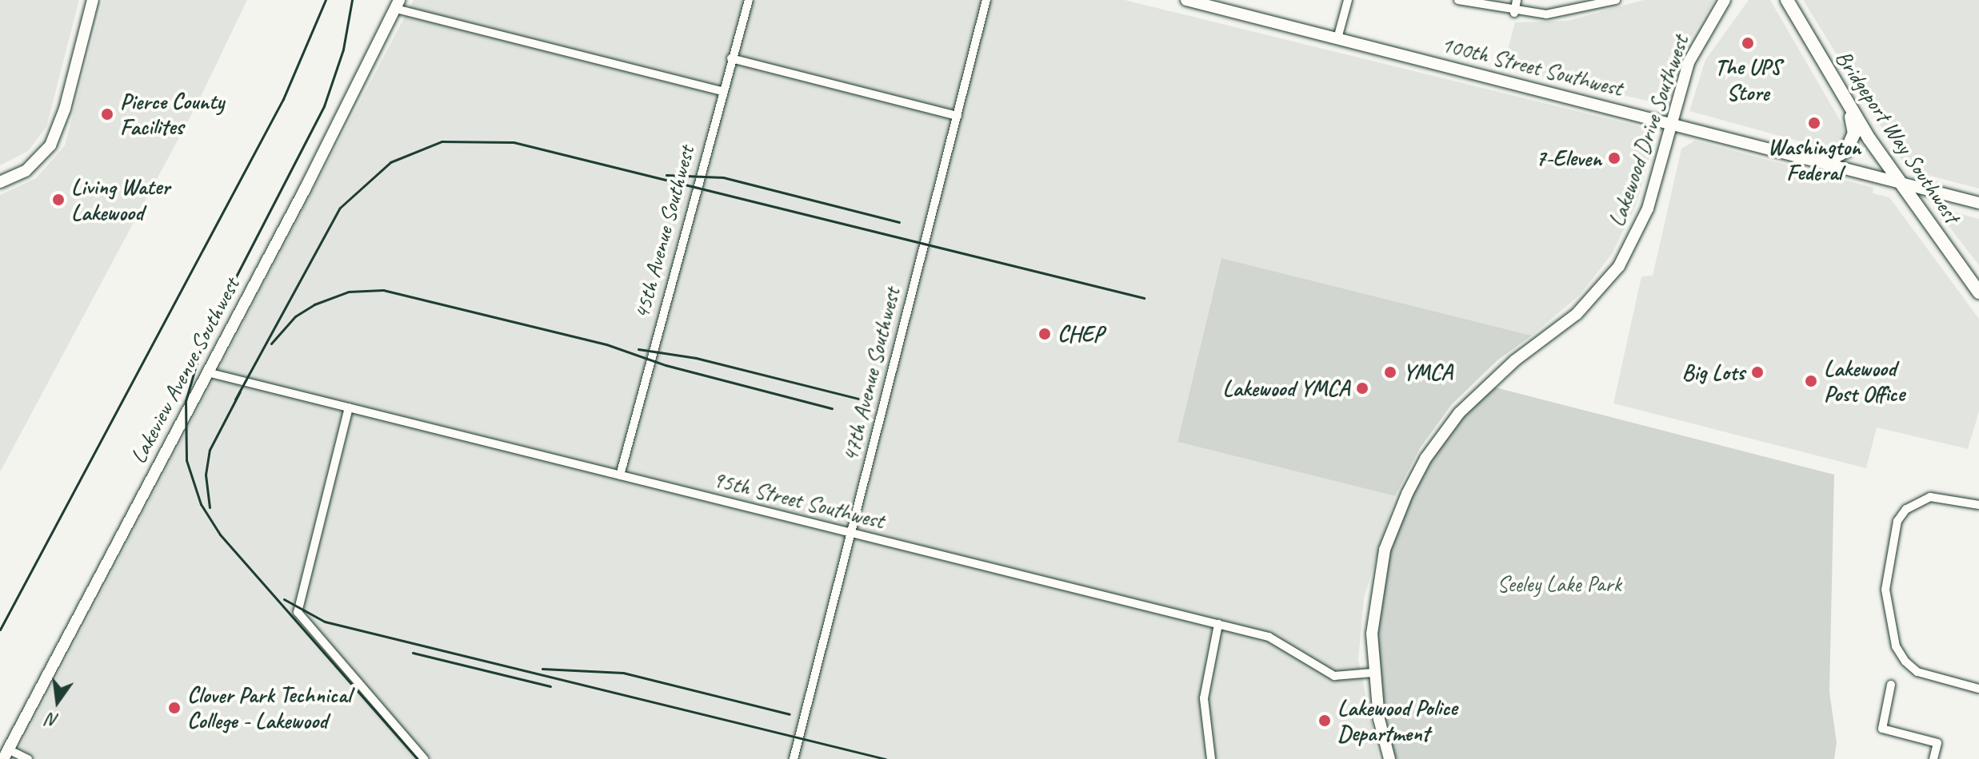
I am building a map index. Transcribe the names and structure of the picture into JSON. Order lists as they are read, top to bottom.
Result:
{
  "streets": {
    "main road": [
      "100th Street Southwest",
      "Lakewood Drive Southwest",
      "Bridgeport Way Southwest",
      "Lakeview Avenue Southwest"
    ],
    "street": ["45th Avenue Southwest", "47th Avenue Southwest", "95th Street Southwest"]
  },
  "crossings": [
    ["100th Street Southwest", "Lakewood Drive Southwest"],
    ["100th Street Southwest", "Bridgeport Way Southwest"],
    ["Lakewood Drive Southwest", "95th Street Southwest"],
    ["45th Avenue Southwest", "95th Street Southwest"],
    ["Lakeview Avenue Southwest", "95th Street Southwest"],
    ["47th Avenue Southwest", "95th Street Southwest"]
  ],
  "parks": ["Seeley Lake Park"],
  "places": [
    "The UPS Store",
    "Pierce County Facilites",
    "Washington Federal",
    "7-Eleven",
    "Living Water Lakewood",
    "CHEP",
    "YMCA",
    "Big Lots",
    "Lakewood Post Office",
    "Lakewood YMCA",
    "Clover Park Technical College - Lakewood",
    "Lakewood Police Department"
  ],
  "north": "bottom"
}
